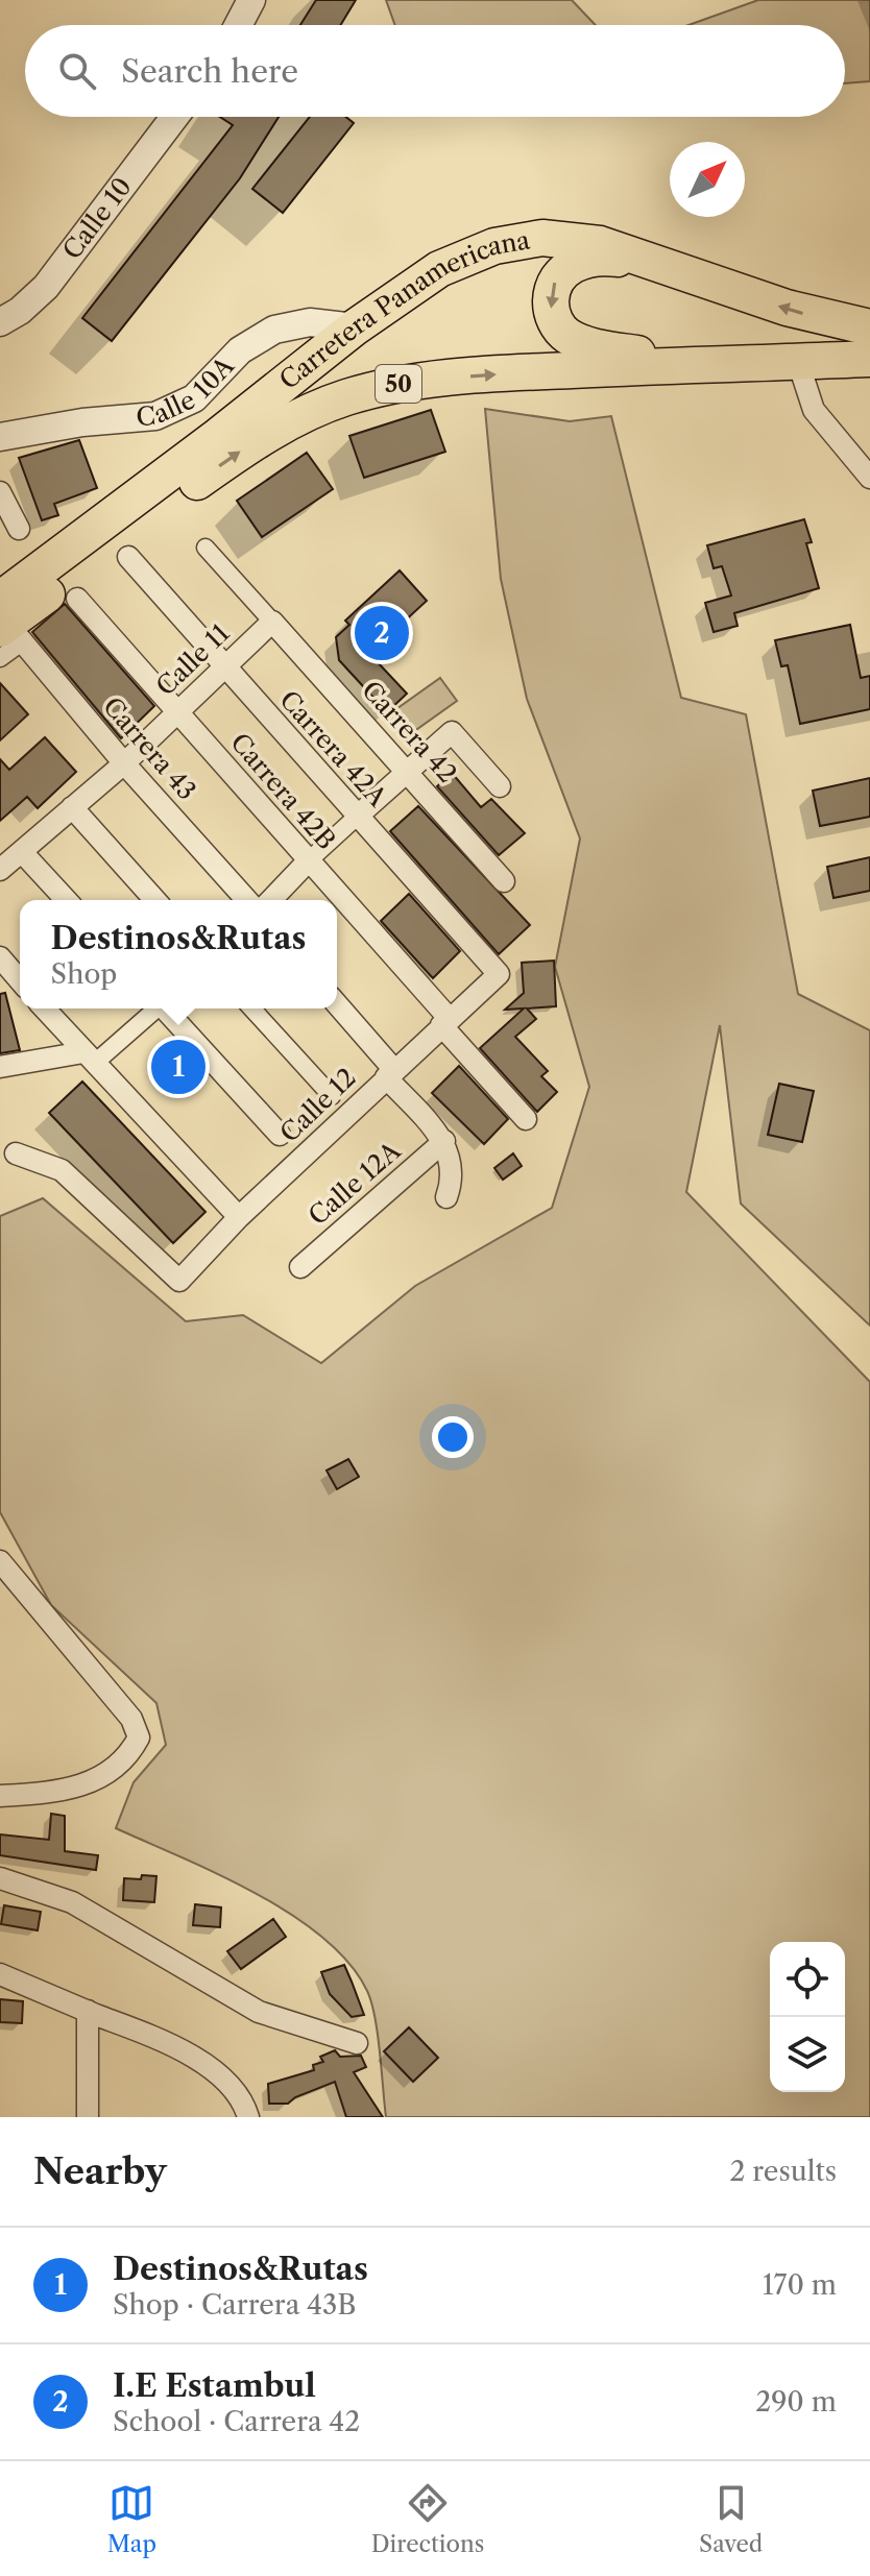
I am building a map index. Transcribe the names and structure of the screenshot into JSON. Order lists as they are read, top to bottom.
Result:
{
  "streets": {
    "highway": ["Carretera Panamericana", "50"],
    "street": [
      "Calle 10",
      "Calle 10A",
      "Calle 11",
      "Carrera 42",
      "Carrera 43",
      "Carrera 42A",
      "Carrera 42B",
      "Calle 12",
      "Calle 12A"
    ]
  },
  "crossings": [
    ["Carretera Panamericana", "Calle 10A"],
    ["Carretera Panamericana", "Carrera 43"],
    ["Calle 11", "Carrera 42"],
    ["Calle 11", "Carrera 43"],
    ["Calle 11", "Carrera 42A"],
    ["Calle 11", "Carrera 42B"],
    ["Carrera 42A", "Calle 12"],
    ["Carrera 42B", "Calle 12"]
  ],
  "north": "top right",
  "page": {
    "search": "Search here",
    "pins": ["2", "1"],
    "popup": ["Destinos&Rutas", "Shop"],
    "heading": ["Nearby", "2 results"],
    "list": [
      {
        "mark": "1",
        "name": "Destinos&Rutas",
        "note": "Shop · Carrera 43B",
        "value": "170 m"
      },
      {
        "mark": "2",
        "name": "I.E Estambul",
        "note": "School · Carrera 42",
        "value": "290 m"
      }
    ],
    "nav": ["Map", "Directions", "Saved"]
  }
}
